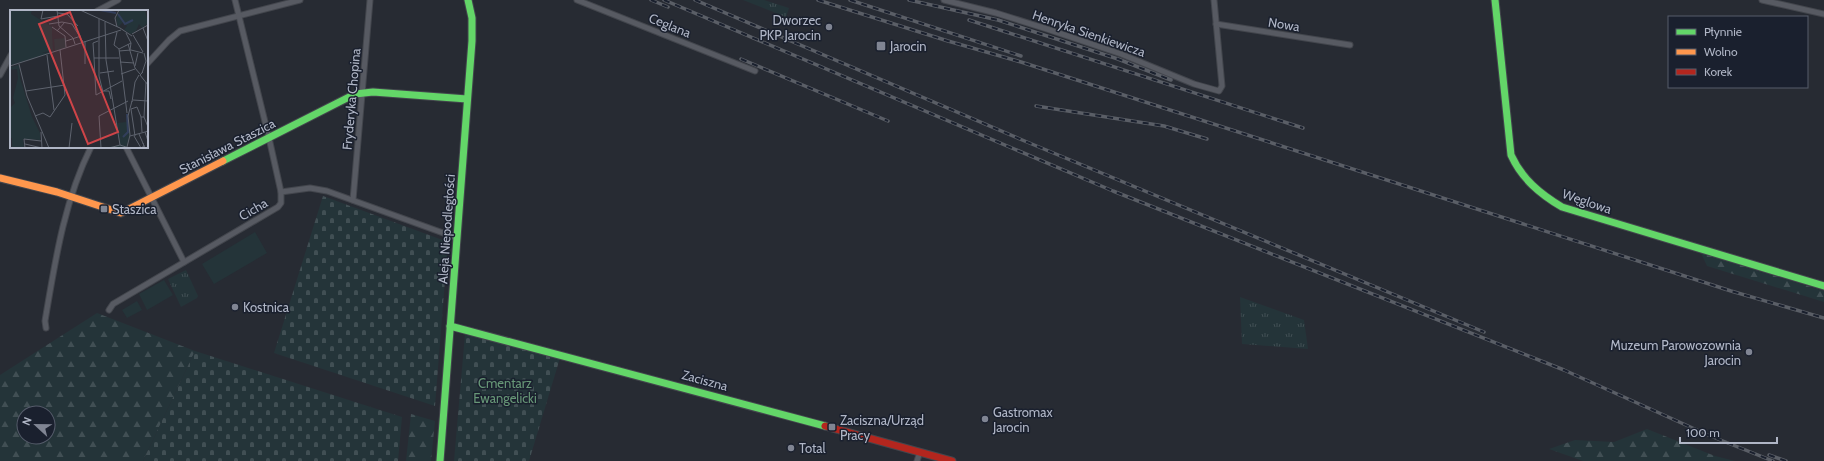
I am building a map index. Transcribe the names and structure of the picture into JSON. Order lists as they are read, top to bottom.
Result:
{
  "streets": {
    "street": [
      "Nowa",
      "Ceglana",
      "Henryka Sienkiewicza",
      "Fryderyka Chopina",
      "Stanisława Staszica",
      "Węglowa",
      "Cicha",
      "Aleja Niepodległości",
      "Zaciszna"
    ]
  },
  "crossings": [
    ["Nowa", "Henryka Sienkiewicza"],
    ["Fryderyka Chopina", "Stanisława Staszica"],
    ["Fryderyka Chopina", "Cicha"],
    ["Stanisława Staszica", "Aleja Niepodległości"],
    ["Cicha", "Aleja Niepodległości"],
    ["Aleja Niepodległości", "Zaciszna"]
  ],
  "parks": ["Cmentarz Ewangelicki"],
  "places": {
    "other": [
      "Dworzec PKP Jarocin",
      "Kostnica",
      "Muzeum Parowozownia Jarocin",
      "Gastromax Jarocin",
      "Total"
    ],
    "transit": ["Jarocin", "Staszica", "Zaciszna/Urząd Pracy"]
  },
  "legend": ["Płynnie", "Wolno", "Korek"],
  "scale_bar": "100 m",
  "north": "left"
}
